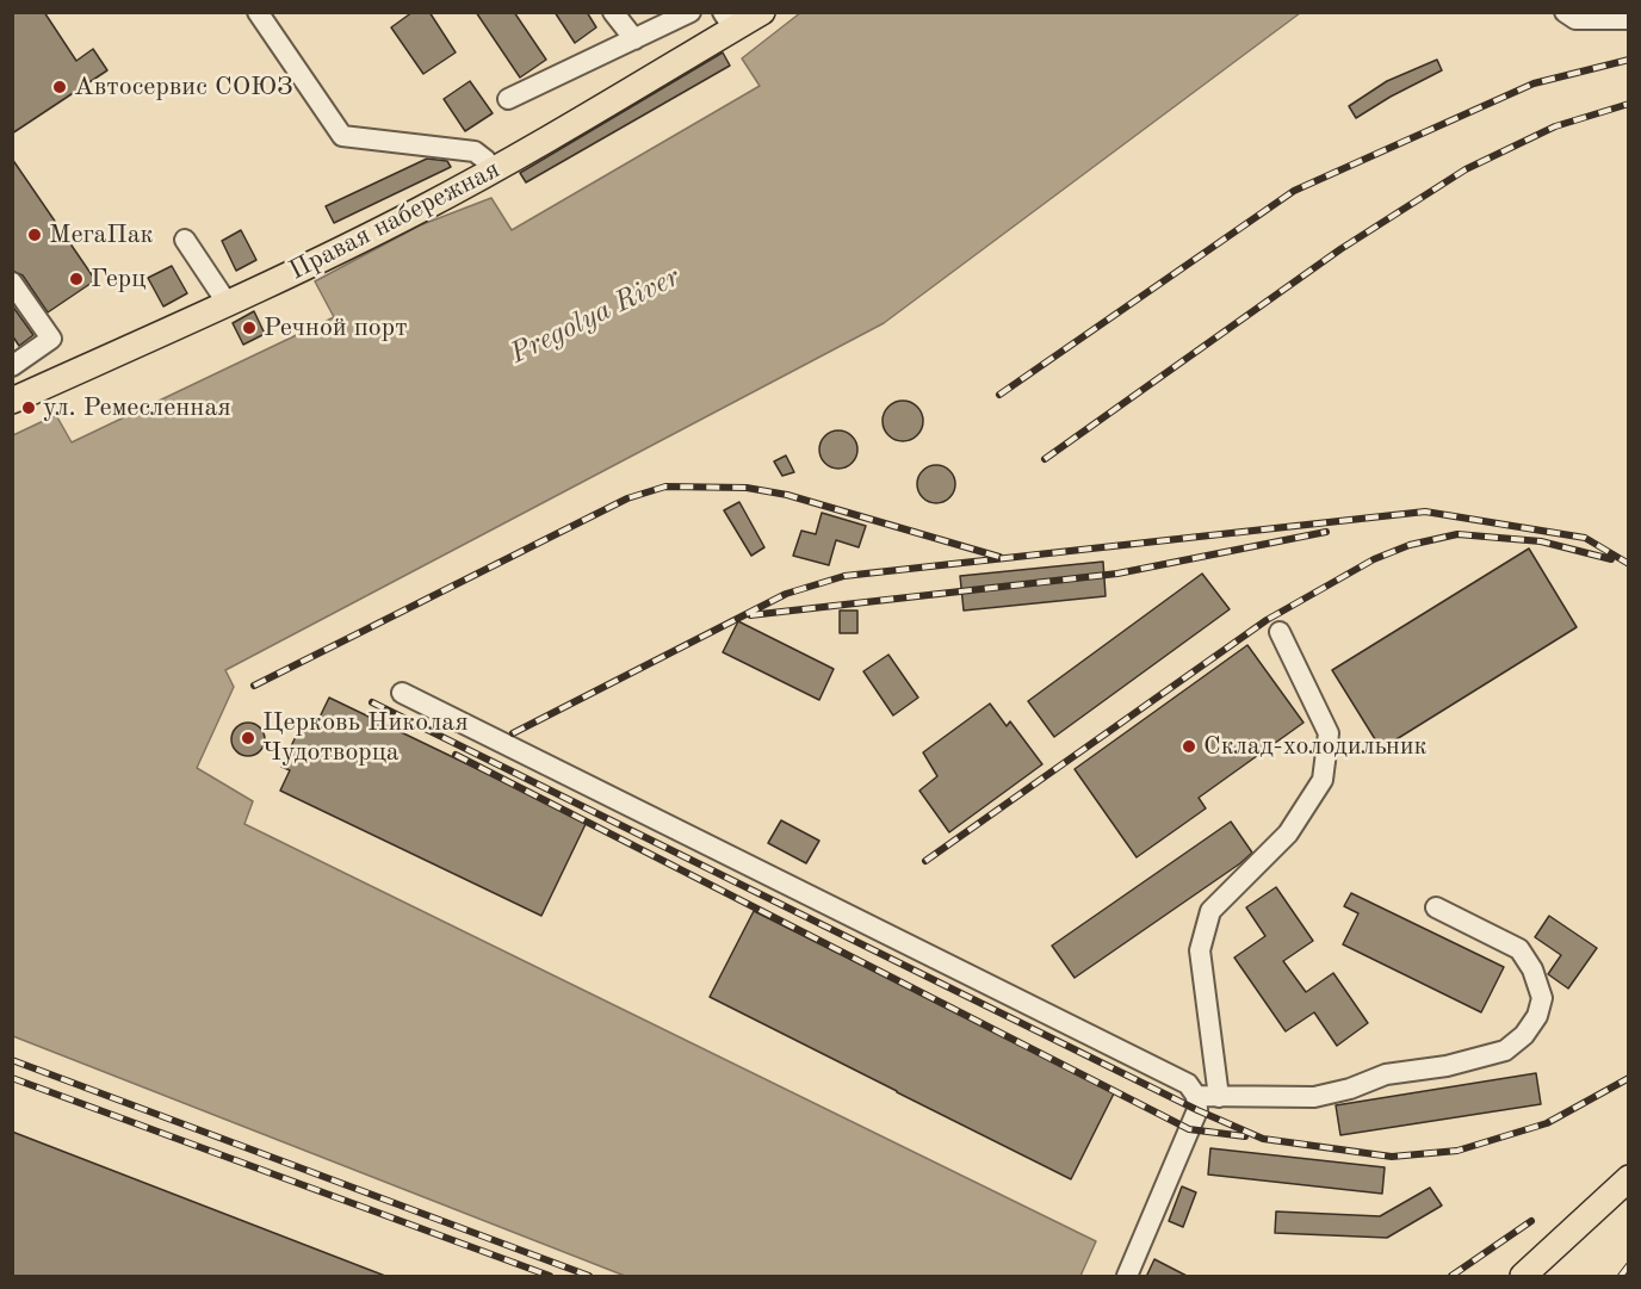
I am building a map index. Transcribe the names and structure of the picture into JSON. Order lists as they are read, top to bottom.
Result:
{
  "streets": {
    "main road": ["Правая набережная"]
  },
  "water": ["Pregolya River"],
  "places": [
    "Автосервис СОЮЗ",
    "МегаПак",
    "Герц",
    "Речной порт",
    "ул. Ремесленная",
    "Церковь Николая Чудотворца",
    "Склад-холодильник"
  ]
}
